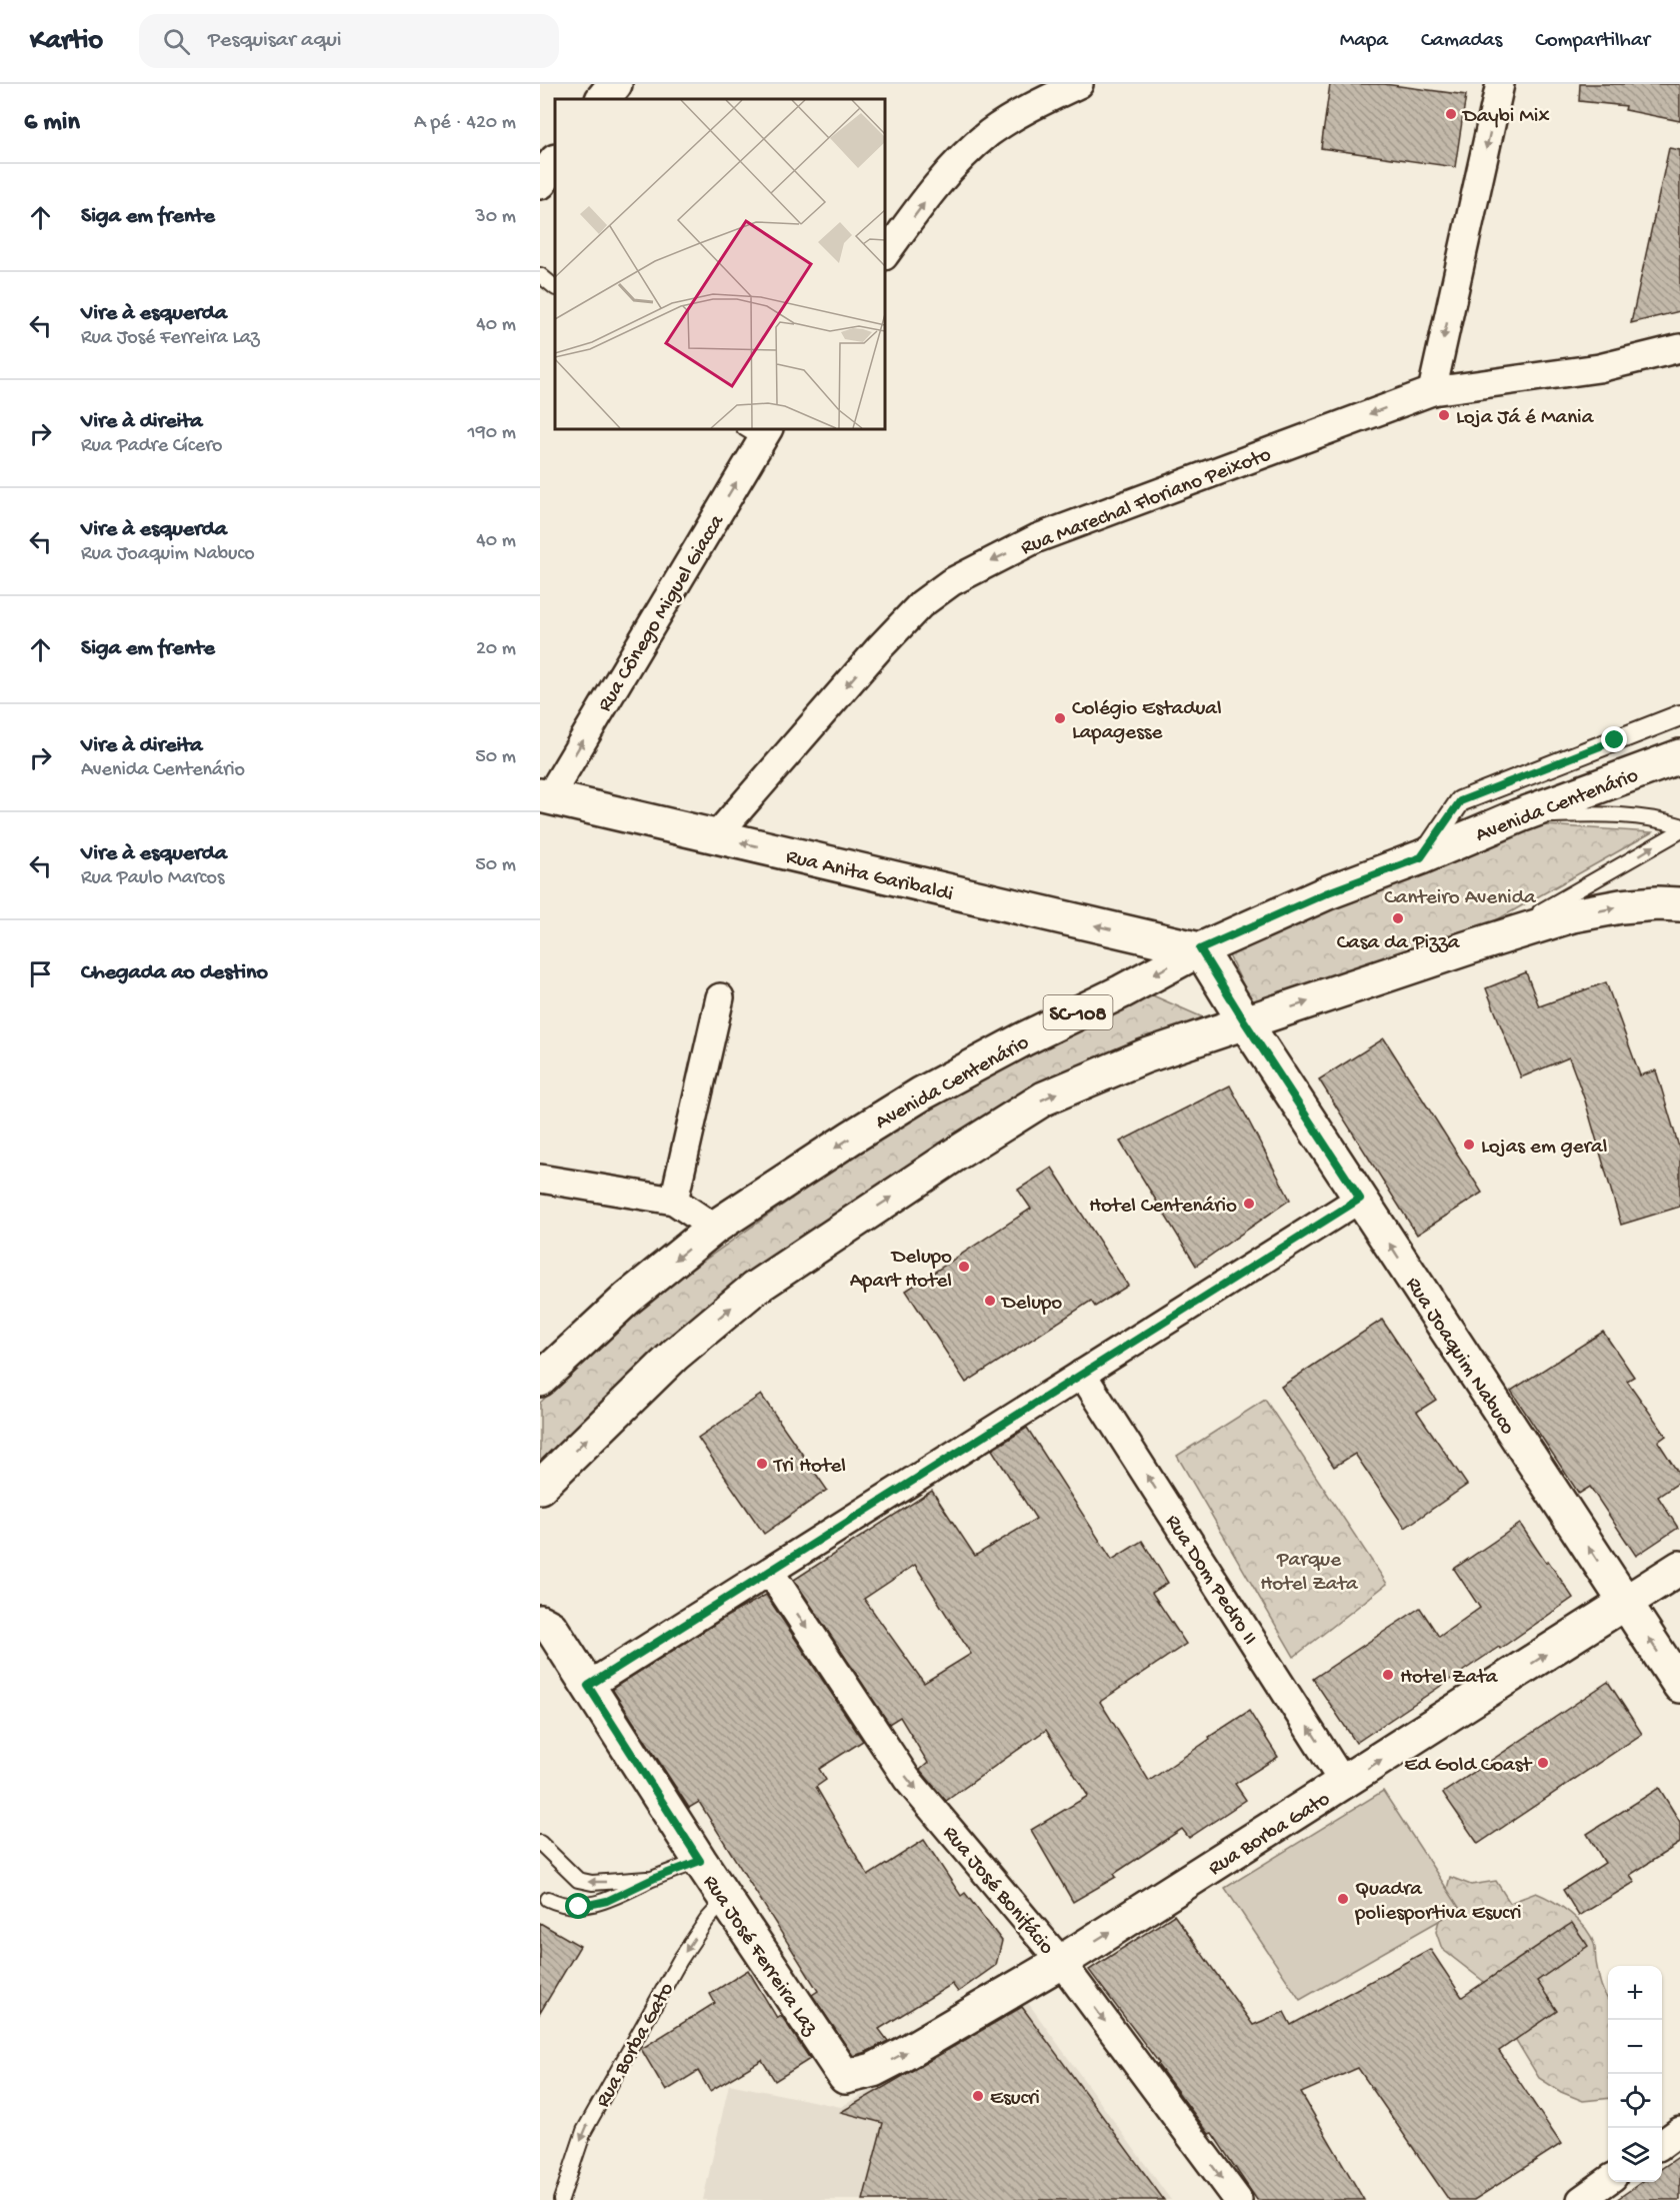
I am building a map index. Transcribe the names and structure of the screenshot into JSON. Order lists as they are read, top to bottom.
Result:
{
  "streets": {
    "main road": [
      "Avenida Centenário",
      "Rua Anita Garibaldi",
      "SC-108",
      "Rua Joaquim Nabuco",
      "Rua Borba Gato",
      "Rua José Ferreira Laz"
    ],
    "street": [
      "Rua Marechal Floriano Peixoto",
      "Rua Cônego Miguel Giacca",
      "Rua Dom Pedro II",
      "Rua José Bonifácio"
    ]
  },
  "crossings": [
    ["Rua Marechal Floriano Peixoto", "Rua Anita Garibaldi"],
    ["Rua Cônego Miguel Giacca", "Rua Anita Garibaldi"],
    ["Avenida Centenário", "Rua Anita Garibaldi"],
    ["Avenida Centenário", "Rua Joaquim Nabuco"],
    ["Rua Anita Garibaldi", "Rua Joaquim Nabuco"],
    ["Rua Joaquim Nabuco", "Rua Borba Gato"],
    ["Rua Dom Pedro II", "Rua Borba Gato"],
    ["Rua Borba Gato", "Rua José Bonifácio"],
    ["Rua Borba Gato", "Rua José Ferreira Laz"]
  ],
  "one_way": [
    "Rua Marechal Floriano Peixoto",
    "Rua Cônego Miguel Giacca",
    "Rua Anita Garibaldi",
    "Rua Joaquim Nabuco",
    "Rua Dom Pedro II",
    "Rua José Bonifácio"
  ],
  "parks": ["Canteiro Avenida", "Parque Hotel Zata"],
  "places": [
    "Daybi Mix",
    "Loja Já é Mania",
    "Colégio Estadual Lapagesse",
    "Casa da Pizza",
    "Lojas em geral",
    "Hotel Centenário",
    "Delupo Apart Hotel",
    "Delupo",
    "Tri Hotel",
    "Hotel Zata",
    "Ed Gold Coast",
    "Quadra poliesportiva Esucri",
    "Esucri"
  ],
  "page": {
    "header": "Kartio",
    "search": "Pesquisar aqui",
    "nav": ["Mapa", "Camadas", "Compartilhar"],
    "heading": ["6 min", "A pé · 420 m"],
    "list": [
      ["Siga em frente", "30 m"],
      ["Vire à esquerda", "Rua José Ferreira Laz", "40 m"],
      ["Vire à direita", "Rua Padre Cícero", "190 m"],
      ["Vire à esquerda", "Rua Joaquim Nabuco", "40 m"],
      ["Siga em frente", "20 m"],
      ["Vire à direita", "Avenida Centenário", "50 m"],
      ["Vire à esquerda", "Rua Paulo Marcos", "50 m"],
      "Chegada ao destino"
    ],
    "map_buttons": ["+", "−"]
  }
}
